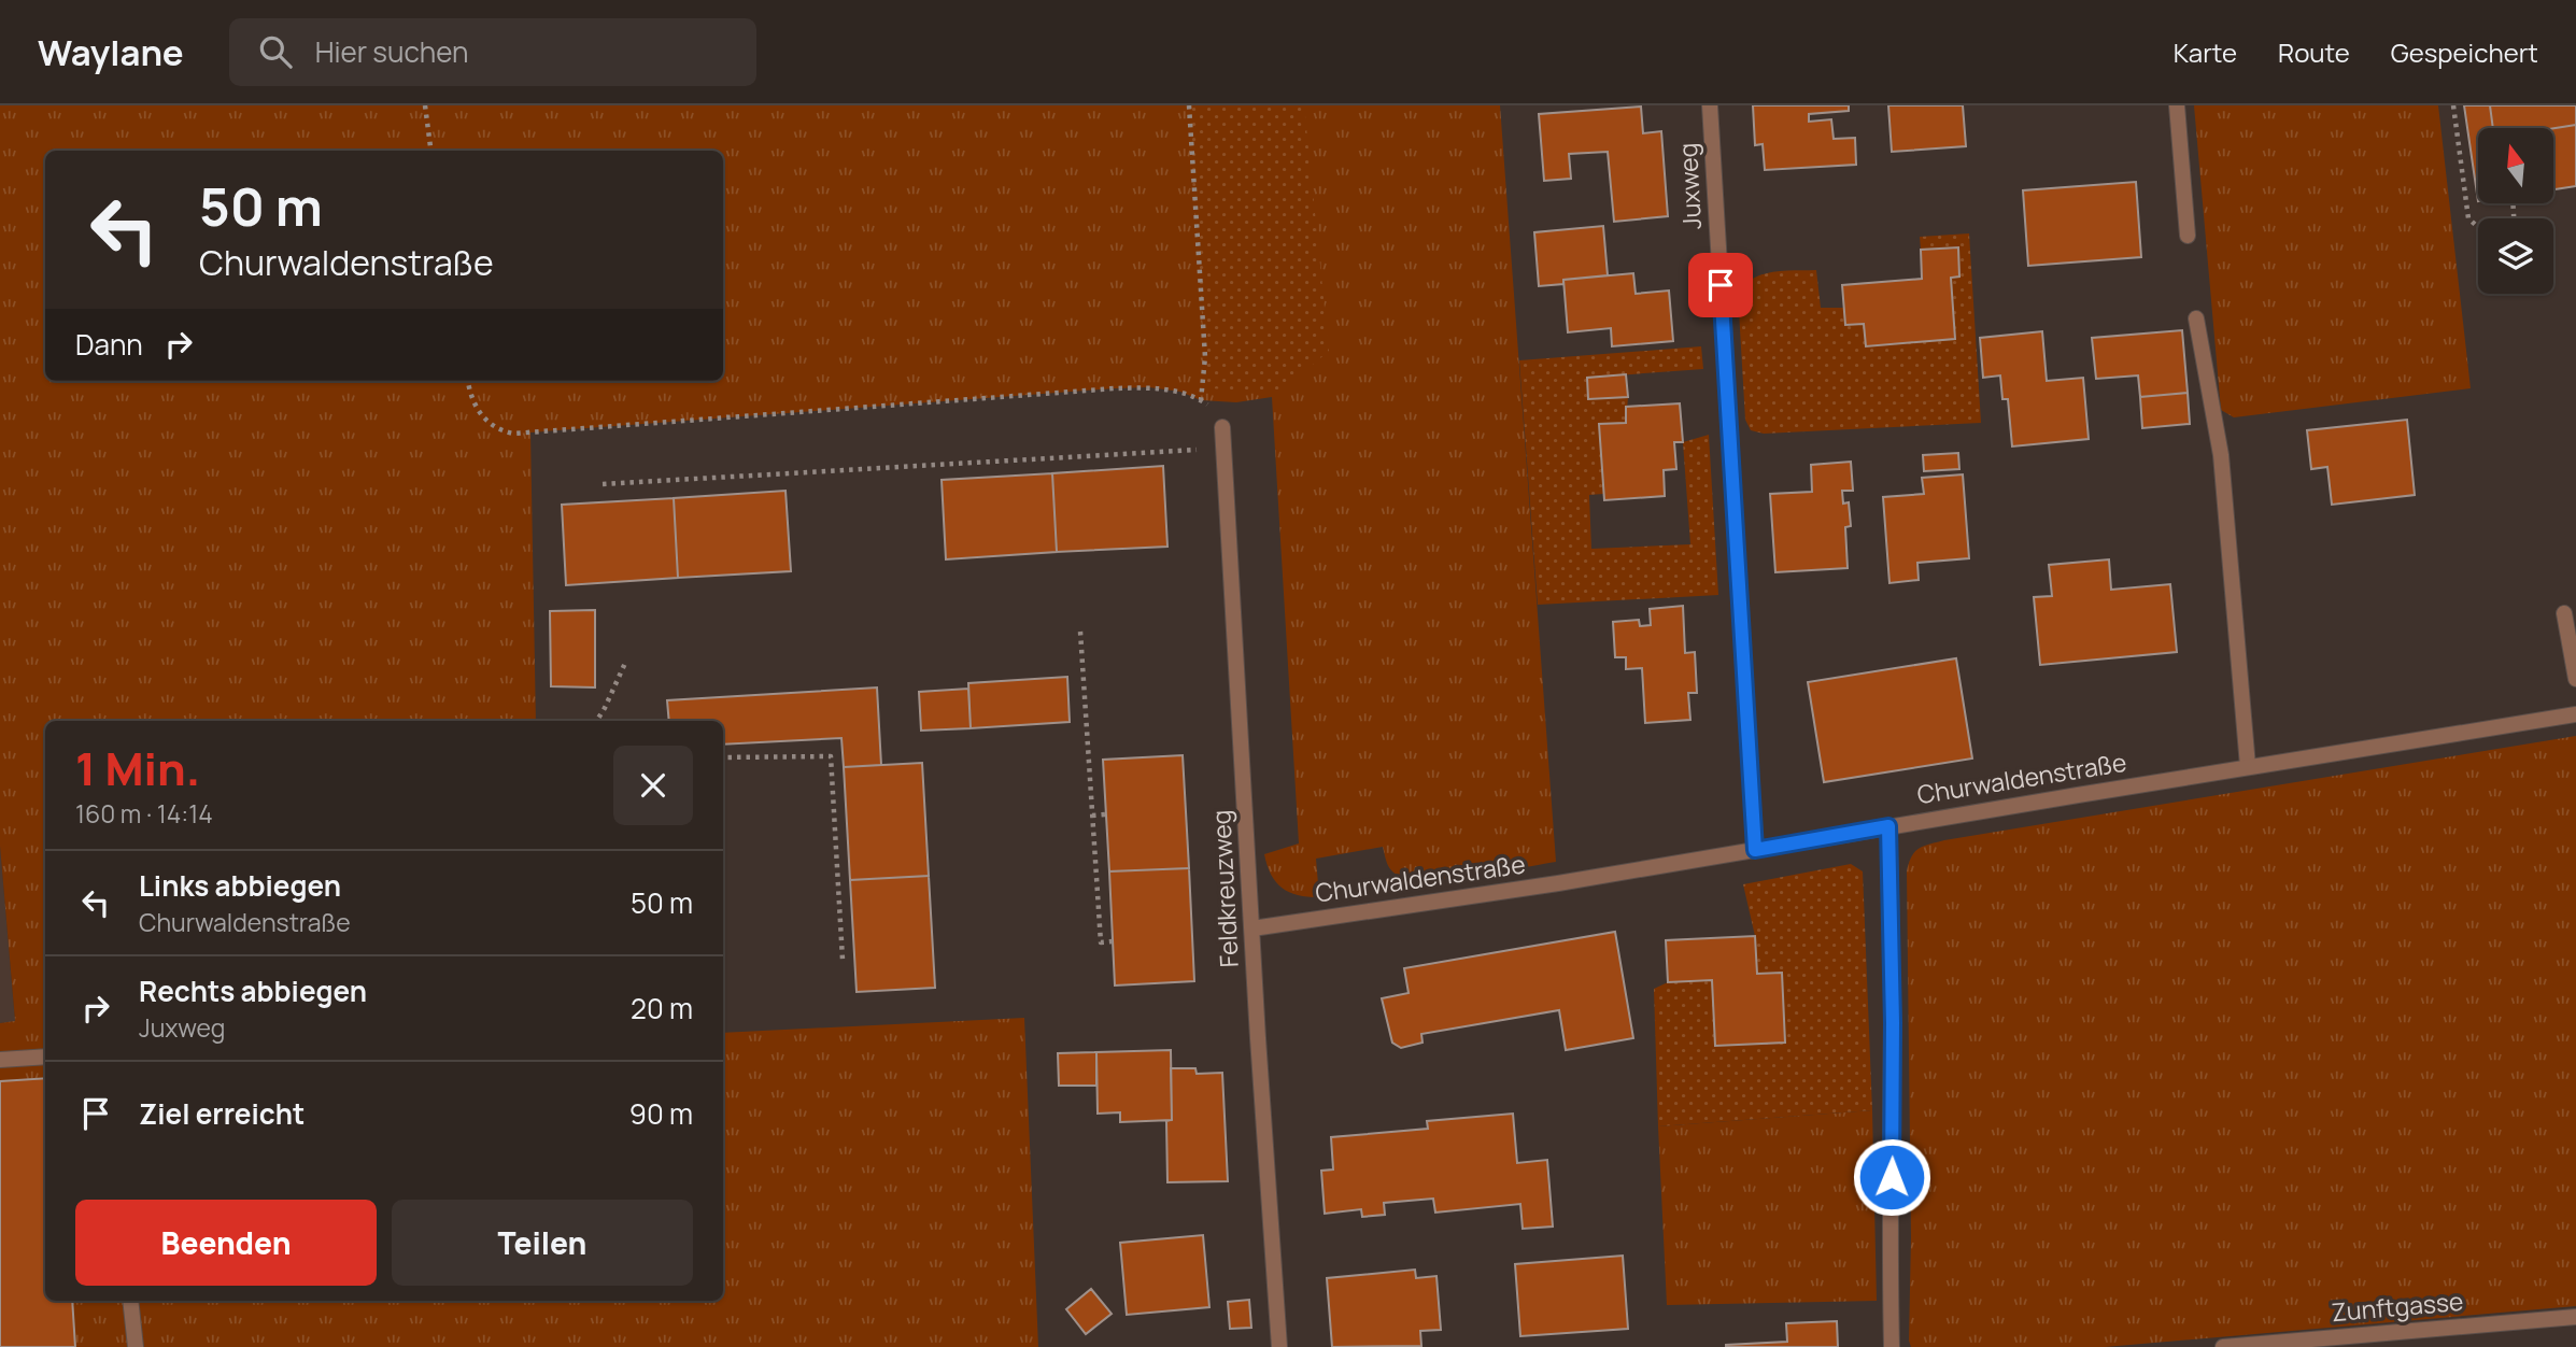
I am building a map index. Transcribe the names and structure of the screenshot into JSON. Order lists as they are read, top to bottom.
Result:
{
  "streets": {
    "street": [
      "Juxweg",
      "Churwaldenstraße",
      "Feldkreuzweg",
      "Zunftgasse"
    ]
  },
  "crossings": [
    ["Juxweg", "Churwaldenstraße"],
    ["Churwaldenstraße", "Feldkreuzweg"]
  ],
  "north": "top",
  "page": {
    "header": "Waylane",
    "search": "Hier suchen",
    "nav": ["Karte", "Route", "Gespeichert"],
    "turn": ["50 m", "Churwaldenstraße"],
    "then": "Dann",
    "heading": ["1 Min.", "160 m · 14:14"],
    "list": [
      {
        "name": "Links abbiegen",
        "note": "Churwaldenstraße",
        "value": "50 m"
      },
      {
        "name": "Rechts abbiegen",
        "note": "Juxweg",
        "value": "20 m"
      },
      {
        "name": "Ziel erreicht",
        "value": "90 m"
      }
    ],
    "buttons": ["Beenden", "Teilen"]
  }
}
